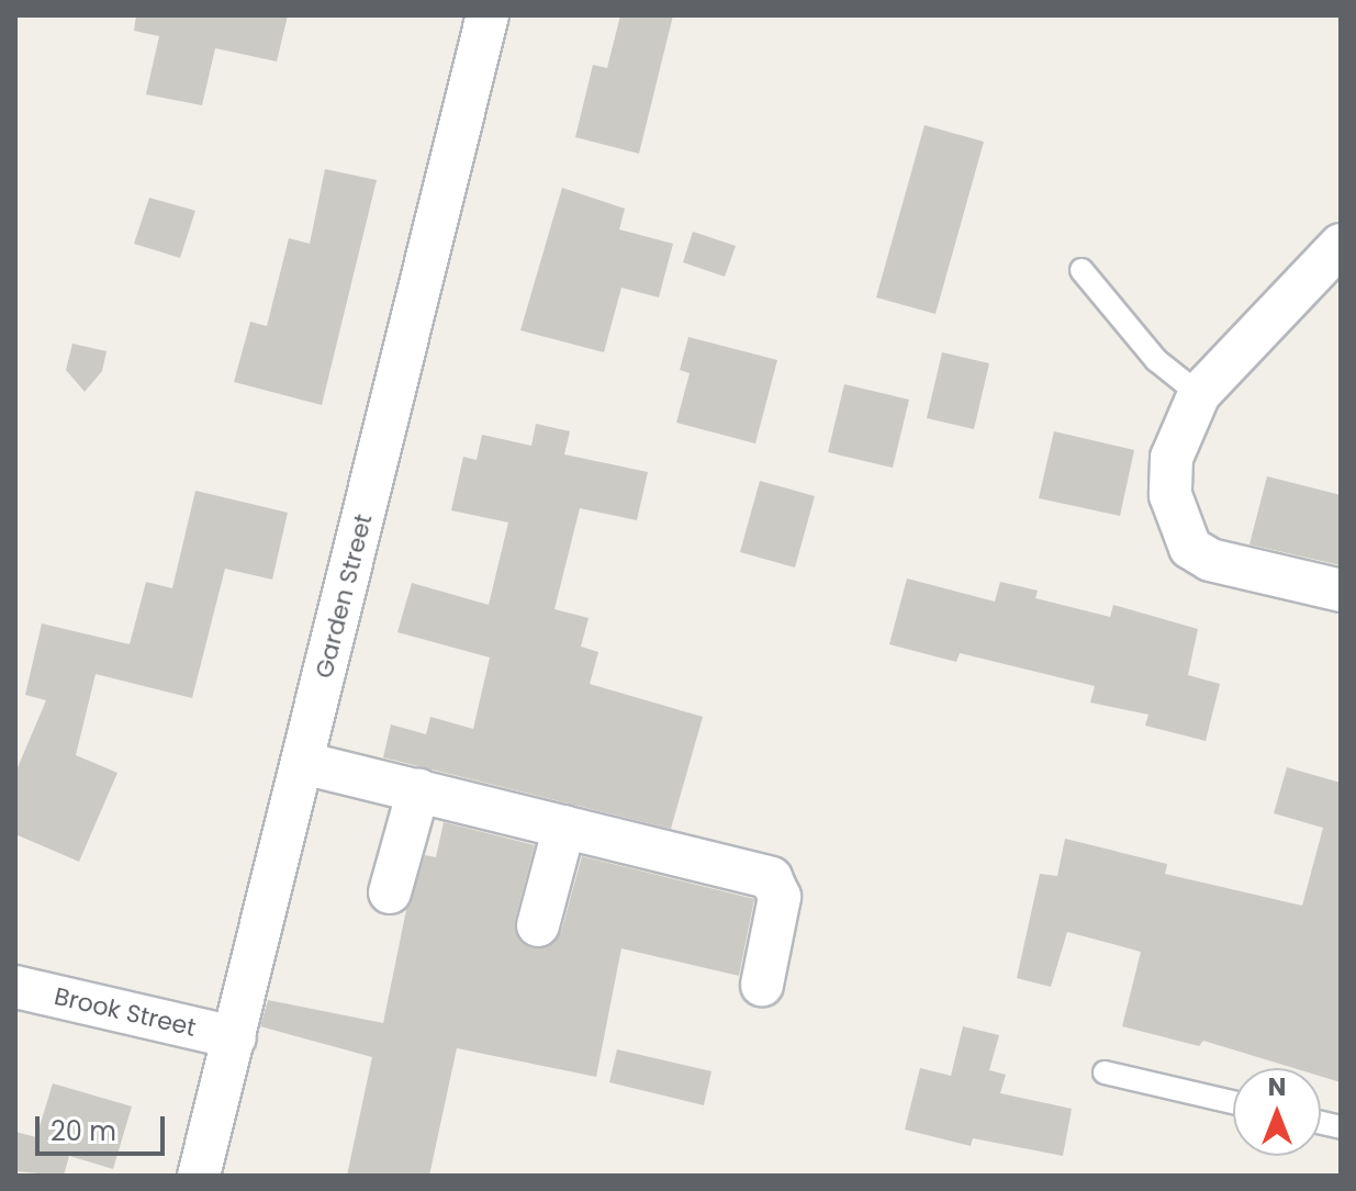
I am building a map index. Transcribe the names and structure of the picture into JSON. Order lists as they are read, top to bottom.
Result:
{
  "streets": {
    "street": ["Garden Street", "Brook Street"]
  },
  "crossings": [
    ["Garden Street", "Brook Street"]
  ],
  "scale_bar": "20 m",
  "north": "top"
}
